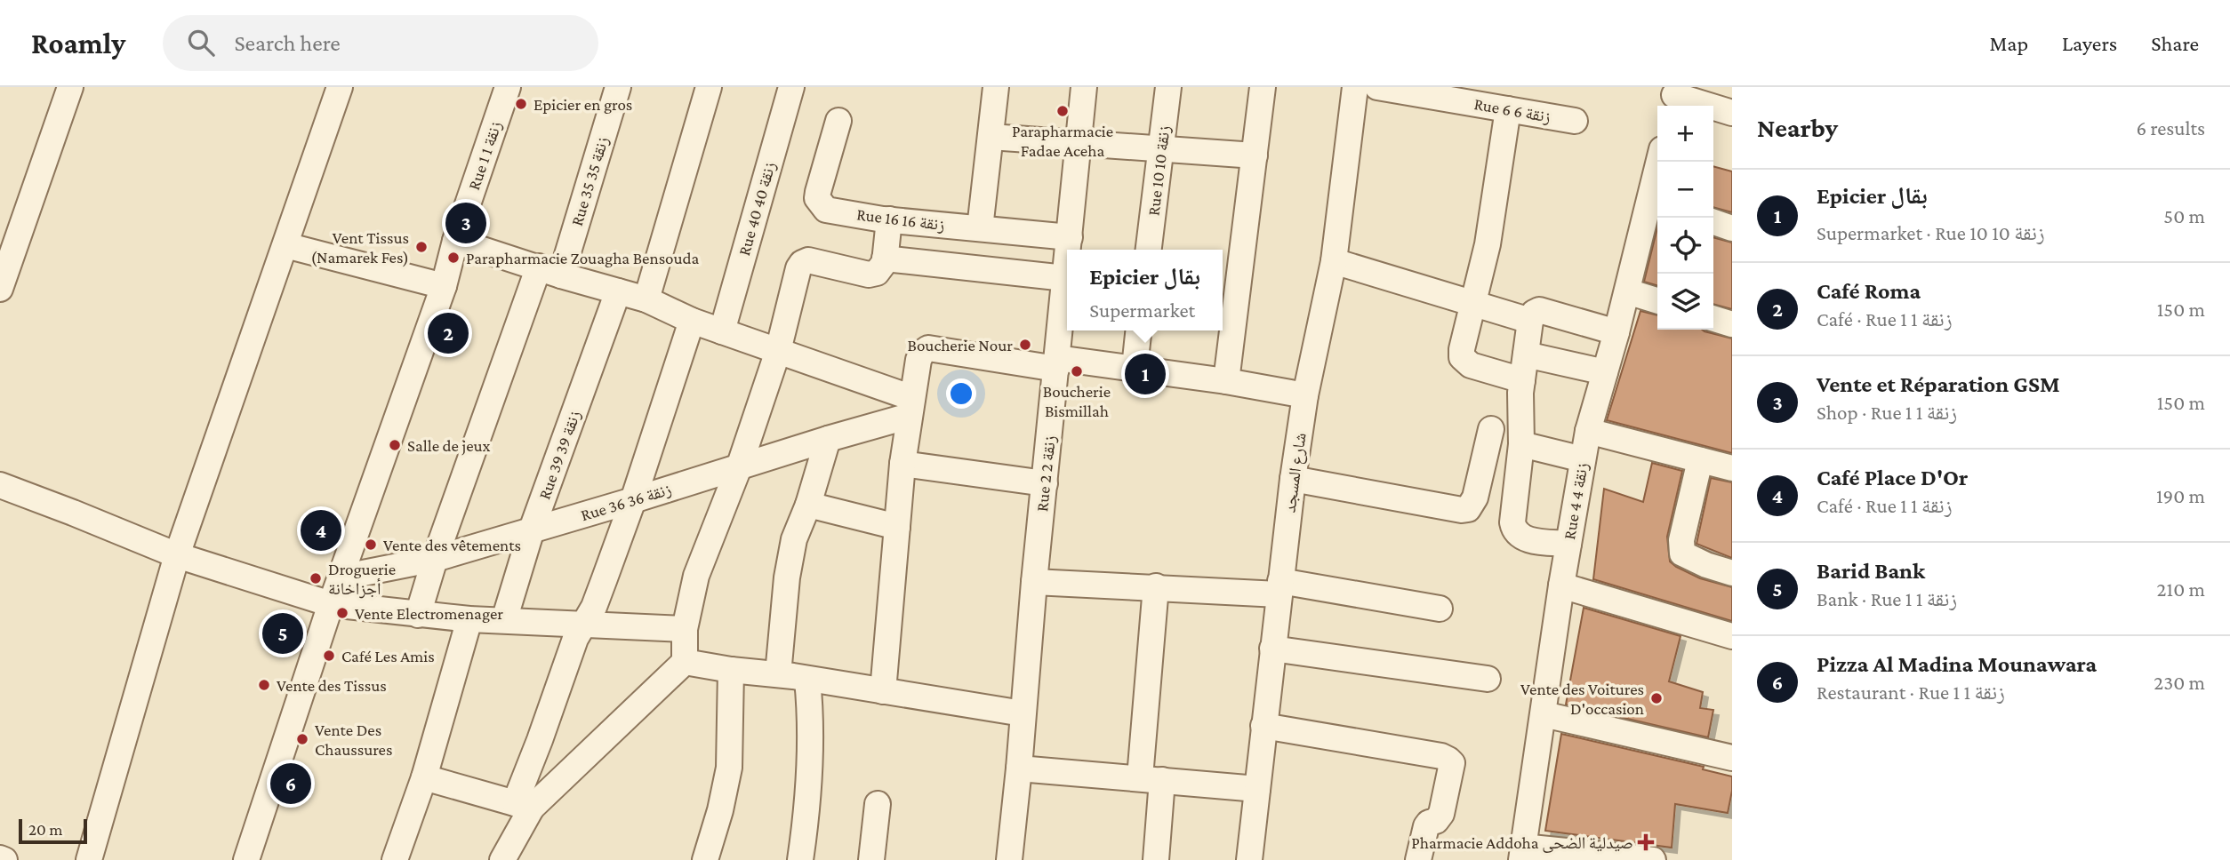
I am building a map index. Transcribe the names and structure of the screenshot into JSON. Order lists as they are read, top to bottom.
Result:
{
  "streets": {
    "street": [
      "Rue 6 زنقة 6",
      "Rue 1 زنقة 1",
      "Rue 10 زنقة 10",
      "Rue 35 زنقة 35",
      "Rue 40 زنقة 40",
      "Rue 16 زنقة 16",
      "Rue 39 زنقة 39",
      "شارع المسجد",
      "Rue 2 زنقة 2",
      "Rue 4 زنقة 4",
      "Rue 36 زنقة 36"
    ]
  },
  "crossings": [
    ["Rue 1 زنقة 1", "Rue 36 زنقة 36"],
    ["Rue 35 زنقة 35", "Rue 36 زنقة 36"],
    ["Rue 16 زنقة 16", "Rue 2 زنقة 2"],
    ["Rue 39 زنقة 39", "Rue 36 زنقة 36"]
  ],
  "places": {
    "other": [
      "Epicier en gros",
      "Parapharmacie Fadae Aceha",
      "Vent Tissus (Namarek Fes)",
      "Parapharmacie Zouagha Bensouda",
      "Boucherie Nour",
      "Boucherie Bismillah",
      "Salle de jeux",
      "Vente des vêtements",
      "Droguerie أجزاخانة",
      "Vente Electromenager",
      "Café Les Amis",
      "Vente des Tissus",
      "Vente des Voitures D'occasion",
      "Vente Des Chaussures"
    ],
    "health": ["Pharmacie Addoha صيدلية الضحى"]
  },
  "scale_bar": "20 m",
  "page": {
    "header": "Roamly",
    "search": "Search here",
    "nav": ["Map", "Layers", "Share"],
    "heading": ["Nearby", "6 results"],
    "map_buttons": ["+", "−"],
    "list": [
      {
        "mark": "1",
        "name": "Epicier بقال",
        "note": "Supermarket · Rue 10 زنقة 10",
        "value": "50 m"
      },
      {
        "mark": "2",
        "name": "Café Roma",
        "note": "Café · Rue 1 زنقة 1",
        "value": "150 m"
      },
      {
        "mark": "3",
        "name": "Vente et Réparation GSM",
        "note": "Shop · Rue 1 زنقة 1",
        "value": "150 m"
      },
      {
        "mark": "4",
        "name": "Café Place D'Or",
        "note": "Café · Rue 1 زنقة 1",
        "value": "190 m"
      },
      {
        "mark": "5",
        "name": "Barid Bank",
        "note": "Bank · Rue 1 زنقة 1",
        "value": "210 m"
      },
      {
        "mark": "6",
        "name": "Pizza Al Madina Mounawara",
        "note": "Restaurant · Rue 1 زنقة 1",
        "value": "230 m"
      }
    ],
    "pins": [
      "3",
      "2",
      "1",
      "4",
      "5",
      "6"
    ],
    "popup": ["Epicier بقال", "Supermarket"],
    "scale": "20 m"
  }
}
